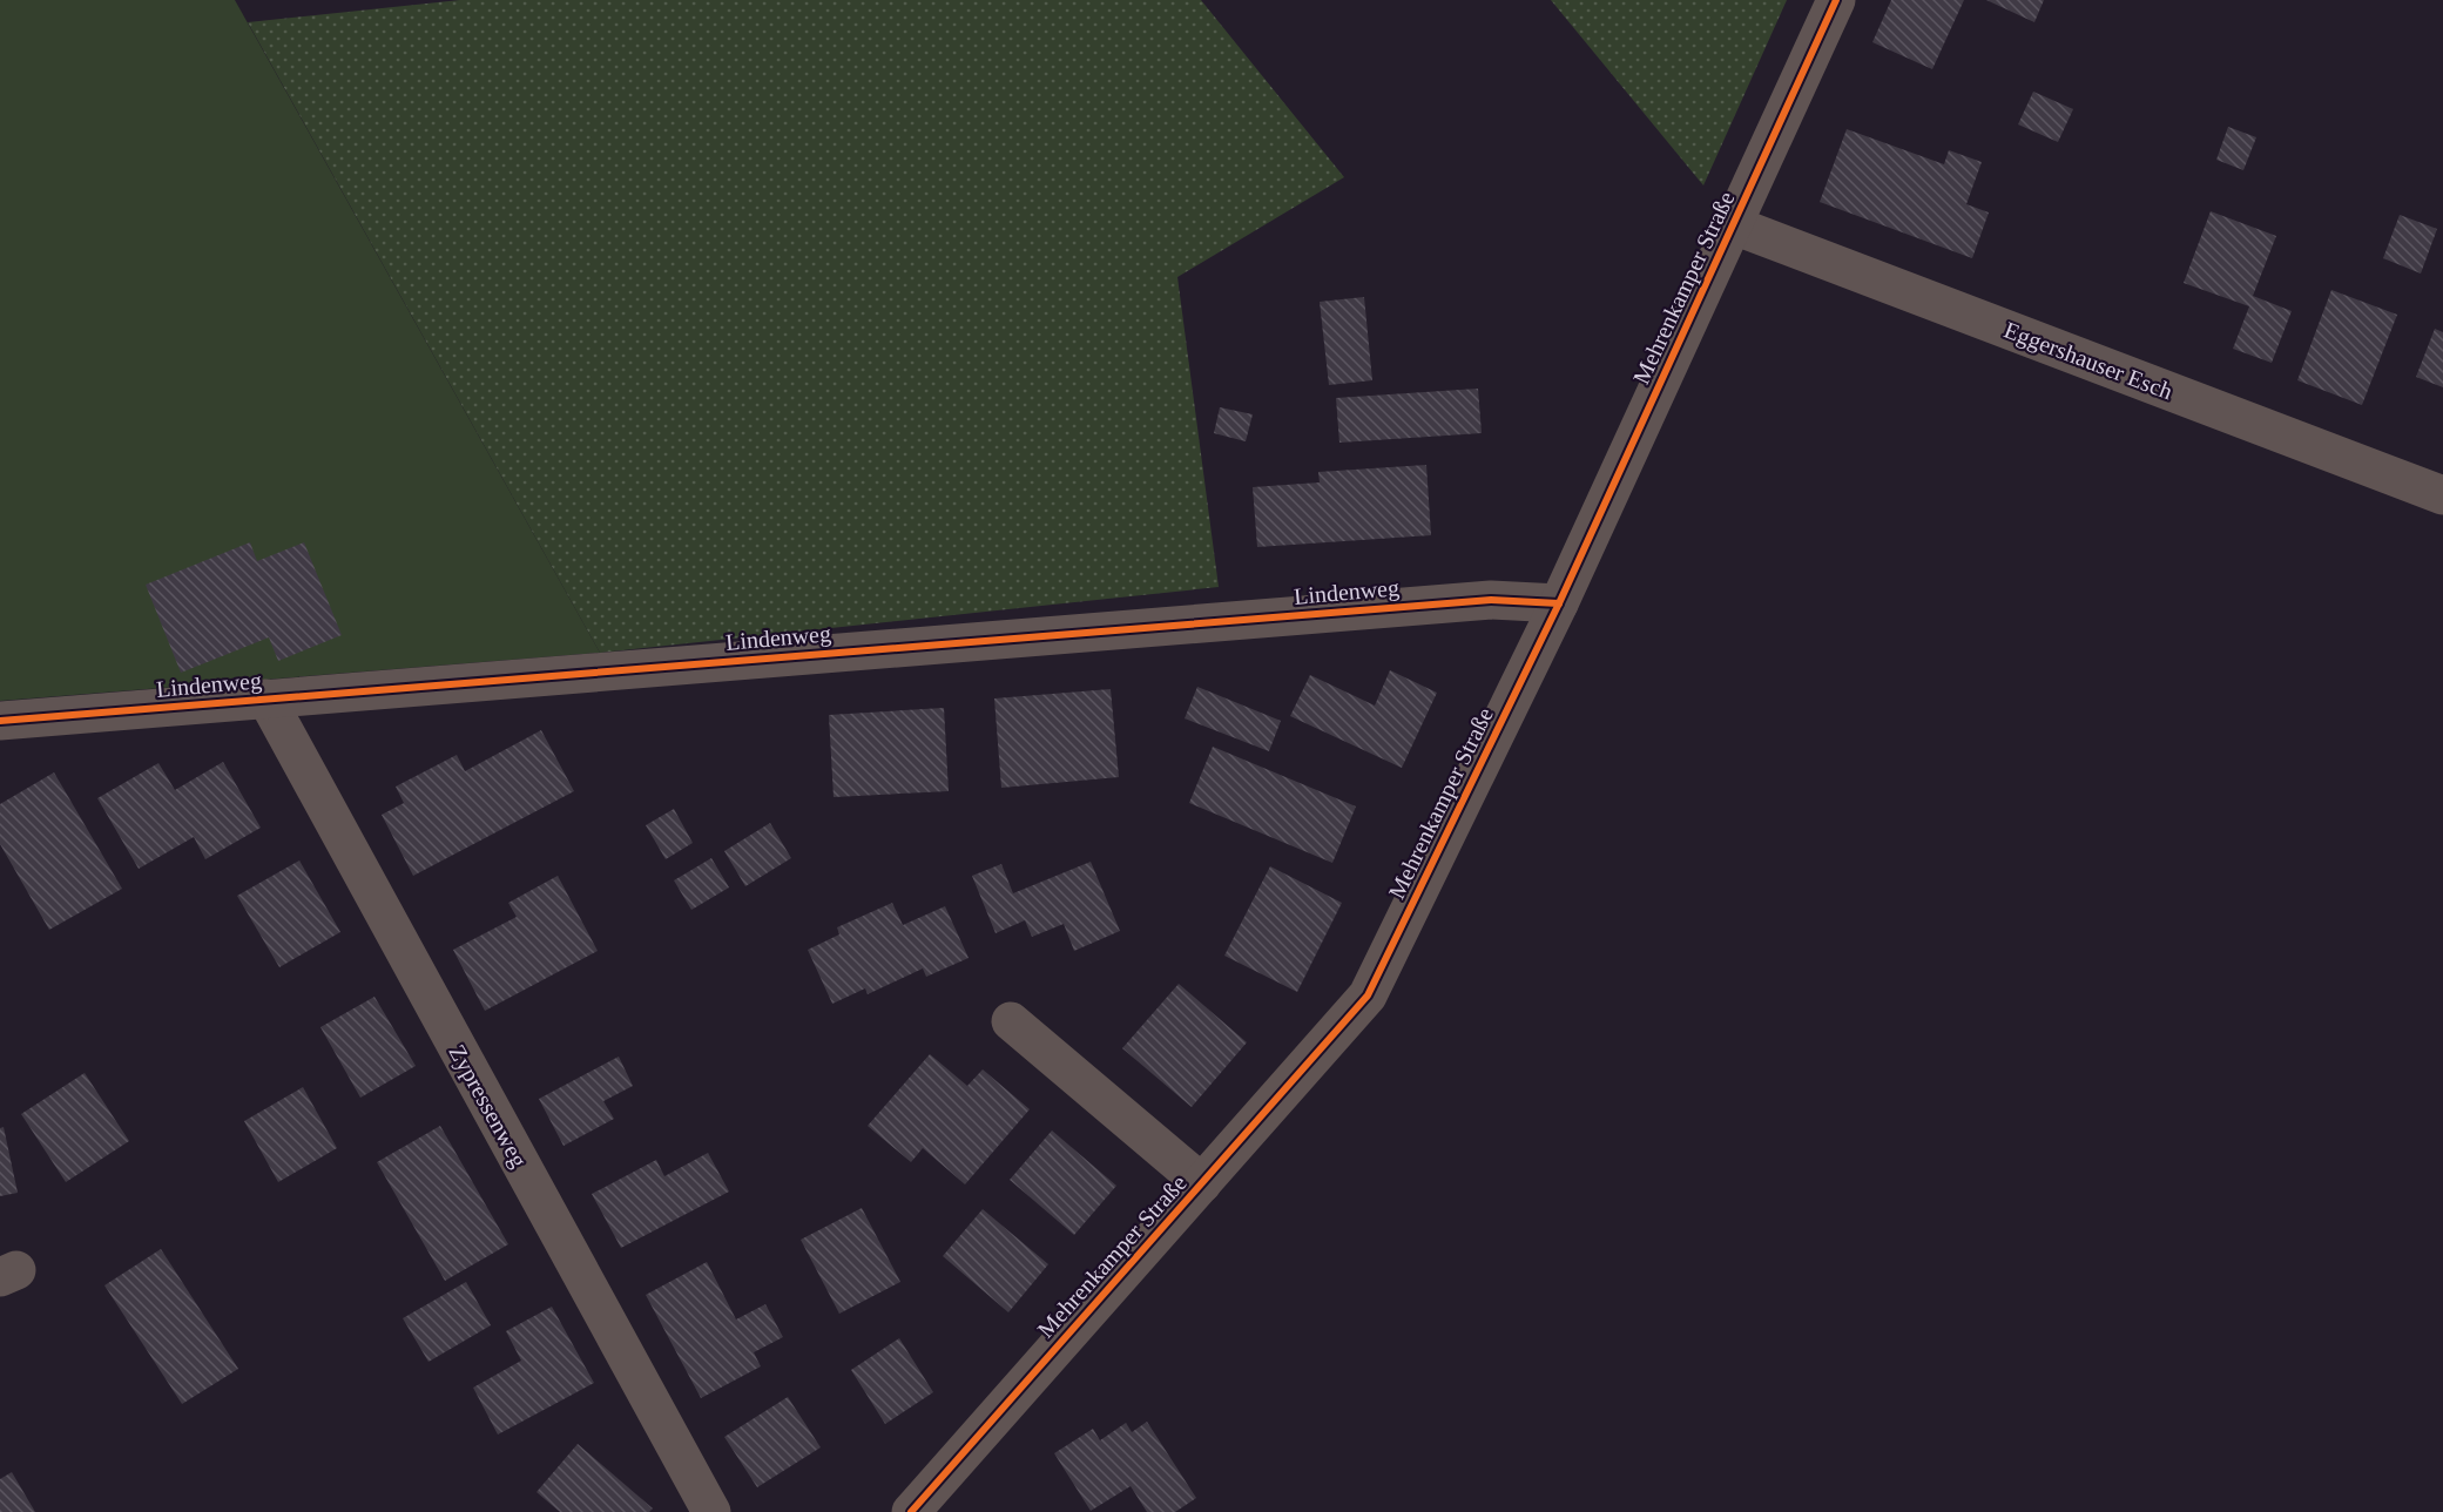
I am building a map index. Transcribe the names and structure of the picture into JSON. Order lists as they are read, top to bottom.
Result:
{
  "streets": {
    "street": [
      "Mehrenkamper Straße",
      "Eggershauser Esch",
      "Lindenweg",
      "Zypressenweg"
    ]
  },
  "crossings": [
    ["Mehrenkamper Straße", "Eggershauser Esch"],
    ["Mehrenkamper Straße", "Lindenweg"],
    ["Lindenweg", "Zypressenweg"]
  ]
}
